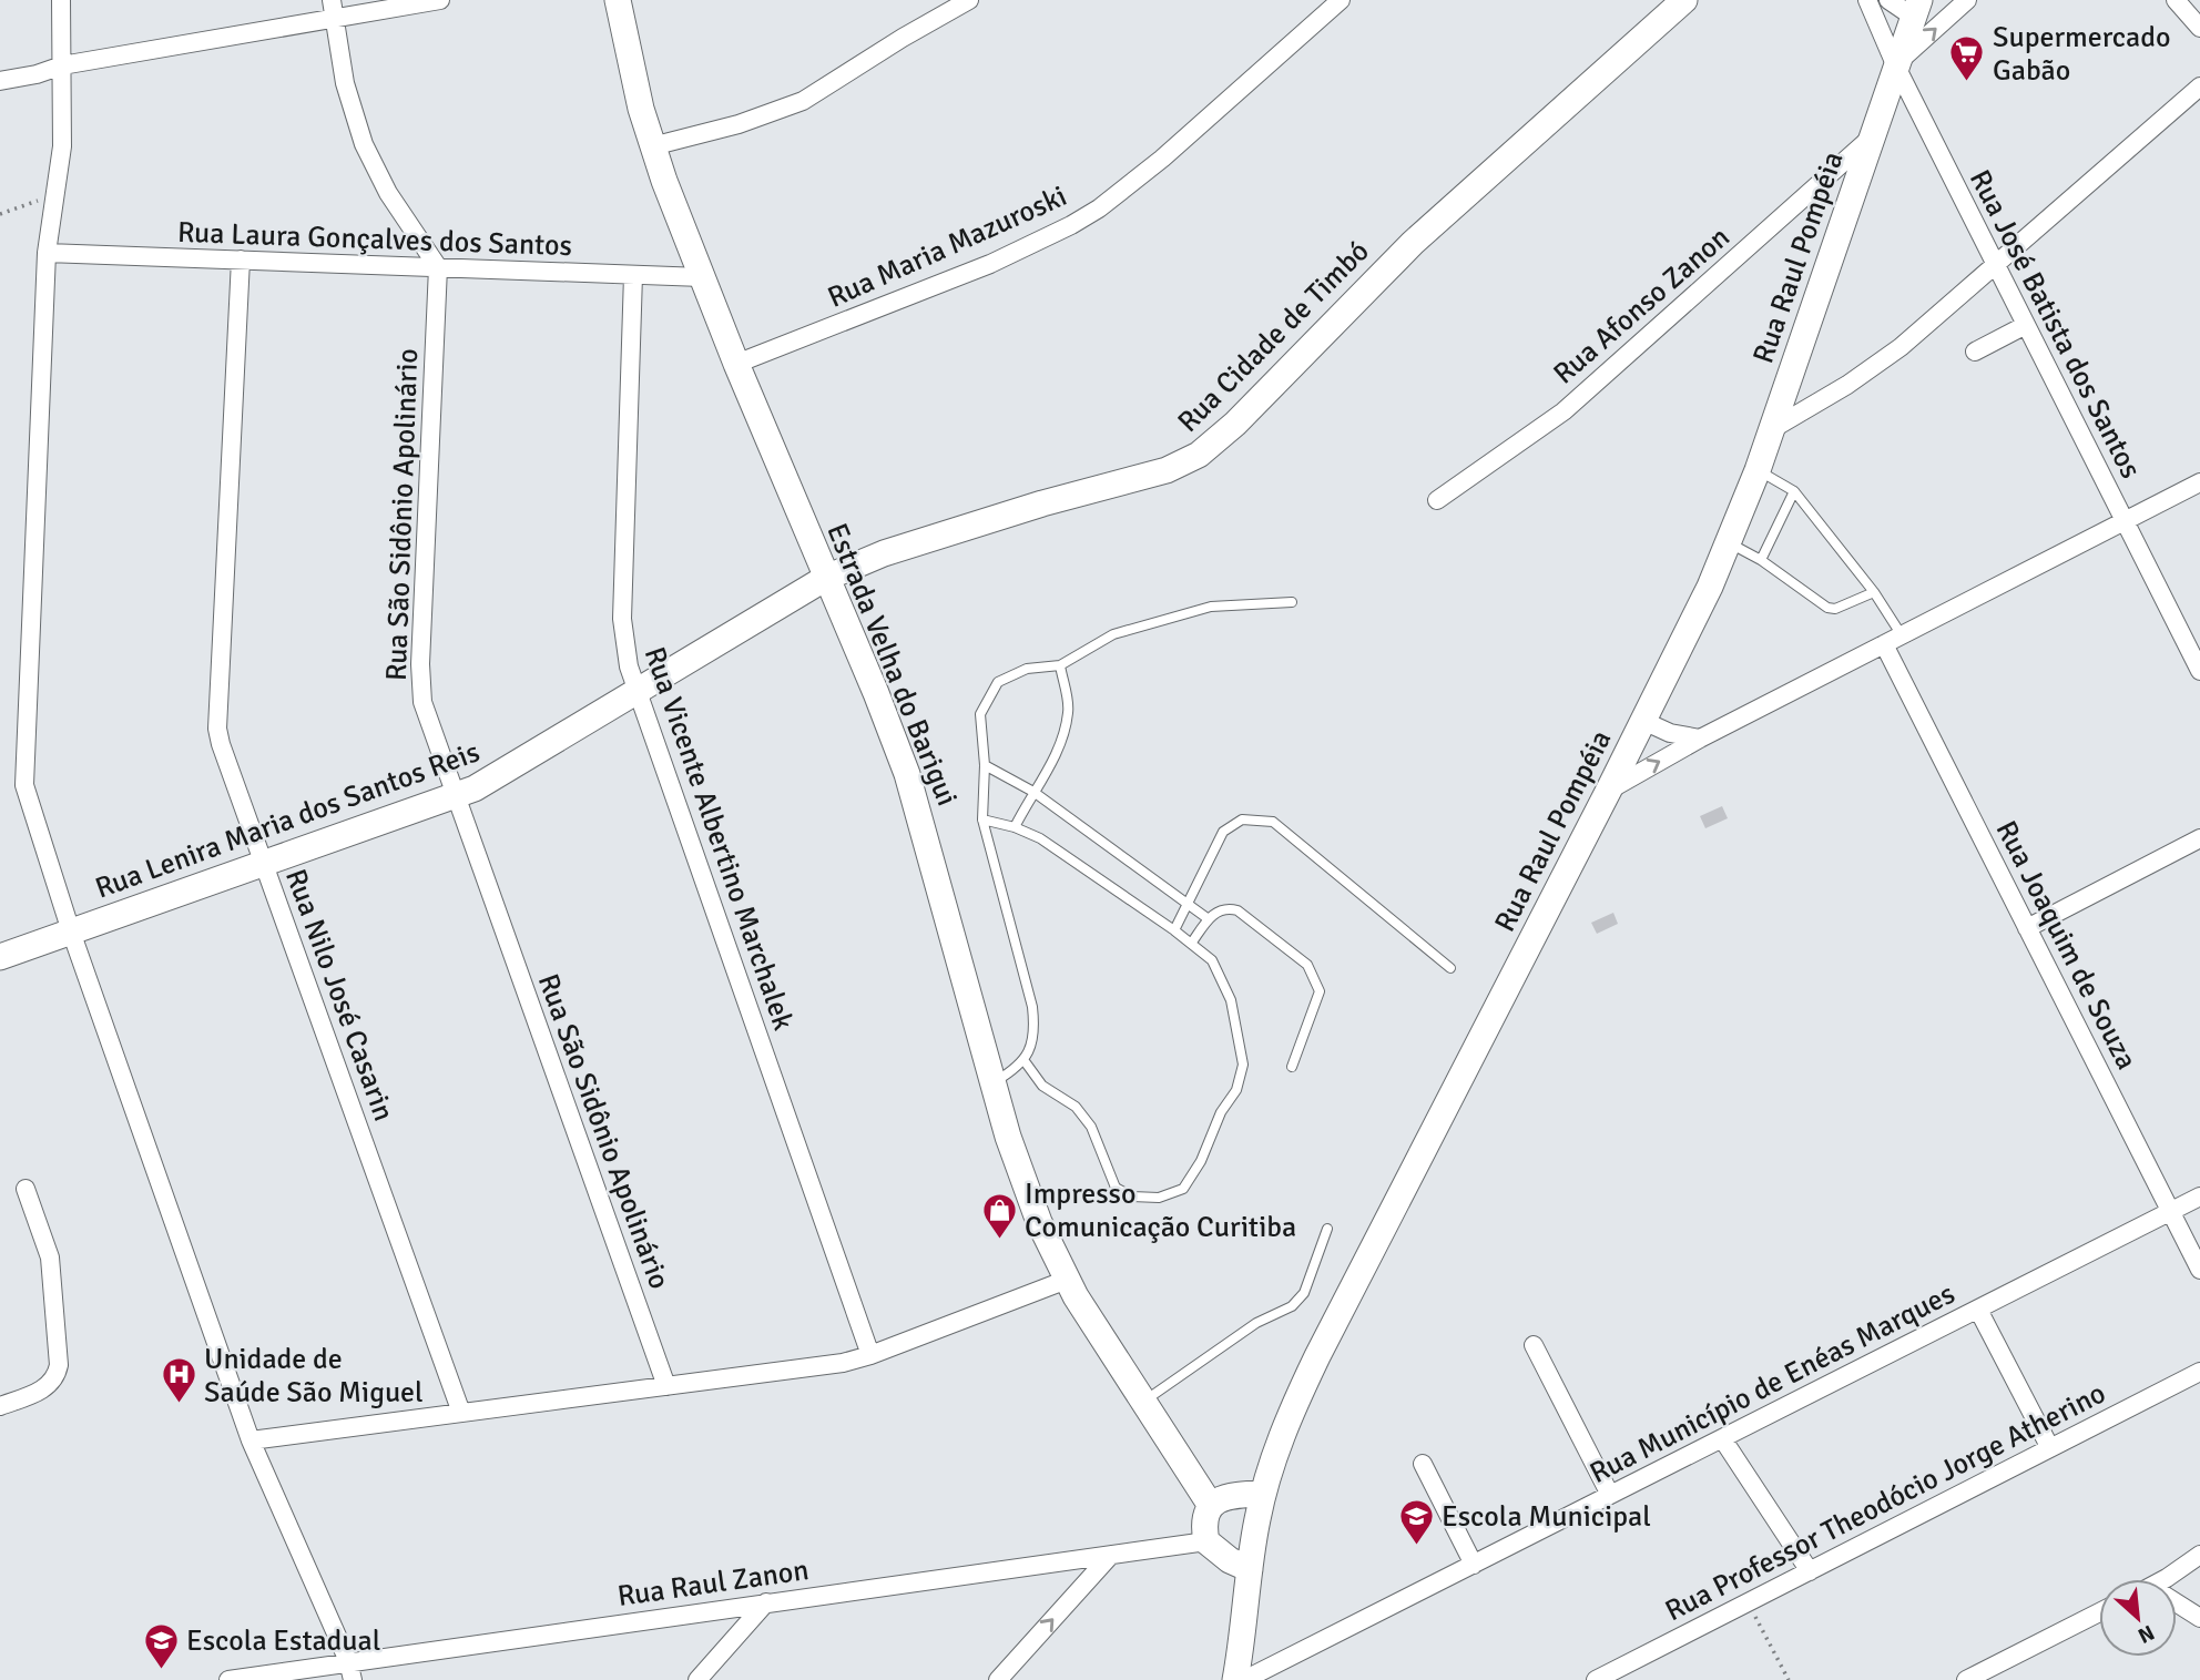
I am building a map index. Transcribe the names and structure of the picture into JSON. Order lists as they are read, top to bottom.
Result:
{
  "streets": {
    "main road": [
      "Rua Raul Pompéia",
      "Rua Cidade de Timbó",
      "Estrada Velha do Barigui",
      "Rua Lenira Maria dos Santos Reis"
    ],
    "street": [
      "Rua Laura Gonçalves dos Santos",
      "Rua Maria Mazuroski",
      "Rua Afonso Zanon",
      "Rua José Batista dos Santos",
      "Rua São Sidônio Apolinário",
      "Rua Vicente Albertino Marchalek",
      "Rua Joaquim de Souza",
      "Rua Nilo José Casarin",
      "Rua Município de Enéas Marques",
      "Rua Professor Theodócio Jorge Atherino",
      "Rua Raul Zanon"
    ]
  },
  "crossings": [
    ["Rua Laura Gonçalves dos Santos", "Rua São Sidônio Apolinário"],
    ["Rua Laura Gonçalves dos Santos", "Estrada Velha do Barigui"],
    ["Rua Laura Gonçalves dos Santos", "Rua Vicente Albertino Marchalek"],
    ["Rua Laura Gonçalves dos Santos", "Rua Nilo José Casarin"],
    ["Rua Maria Mazuroski", "Estrada Velha do Barigui"],
    ["Rua Raul Pompéia", "Rua Afonso Zanon"],
    ["Rua Raul Pompéia", "Rua José Batista dos Santos"],
    ["Rua Cidade de Timbó", "Estrada Velha do Barigui"],
    ["Rua Cidade de Timbó", "Rua Lenira Maria dos Santos Reis"],
    ["Rua São Sidônio Apolinário", "Rua Lenira Maria dos Santos Reis"],
    ["Estrada Velha do Barigui", "Rua Lenira Maria dos Santos Reis"],
    ["Rua Lenira Maria dos Santos Reis", "Rua Vicente Albertino Marchalek"],
    ["Rua Lenira Maria dos Santos Reis", "Rua Nilo José Casarin"],
    ["Rua Joaquim de Souza", "Rua Município de Enéas Marques"]
  ],
  "places": {
    "supermarket": ["Supermercado Gabão"],
    "shop": ["Impresso Comunicação Curitiba"],
    "hospital": ["Unidade de Saúde São Miguel"],
    "school or university": ["Escola Municipal", "Escola Estadual"]
  },
  "north": "bottom right"
}
